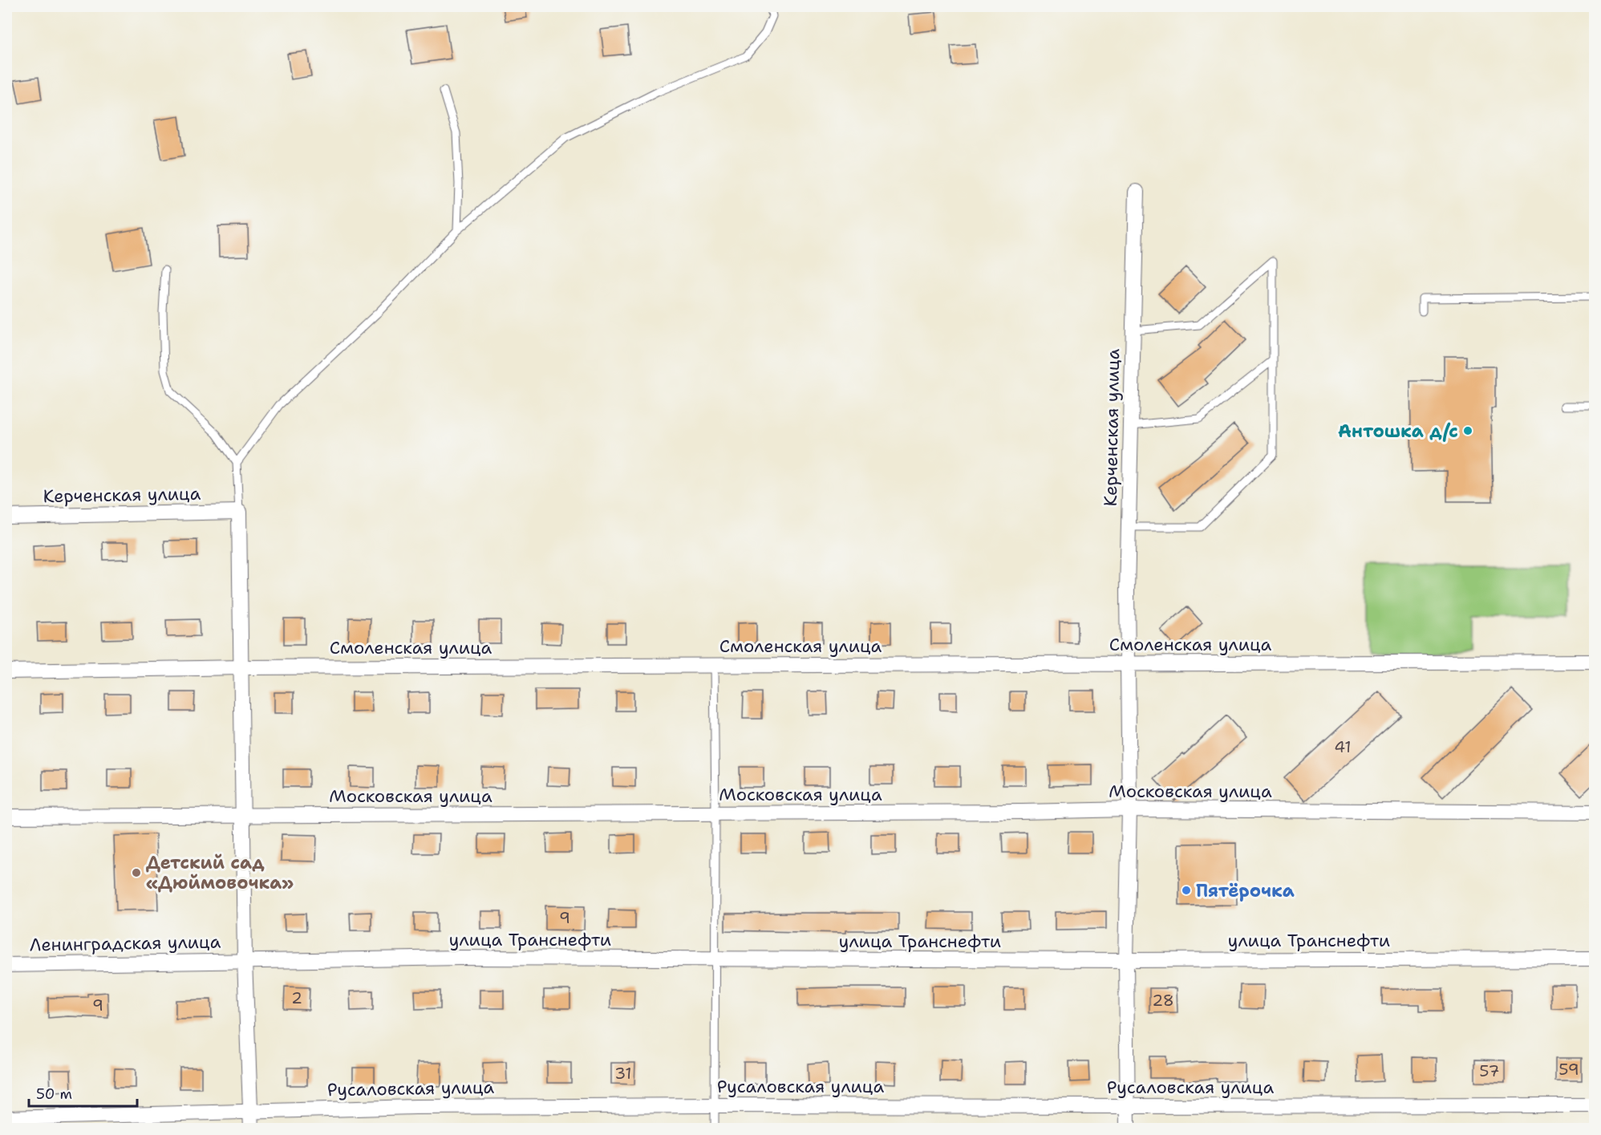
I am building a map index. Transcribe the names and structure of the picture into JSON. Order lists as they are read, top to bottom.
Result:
{
  "streets": {
    "street": [
      "Керченская улица",
      "Смоленская улица",
      "Московская улица",
      "улица Транснефти",
      "Ленинградская улица",
      "Русаловская улица"
    ]
  },
  "crossings": [
    ["Керченская улица", "Смоленская улица"],
    ["Керченская улица", "Московская улица"],
    ["Керченская улица", "улица Транснефти"],
    ["Керченская улица", "Русаловская улица"],
    ["улица Транснефти", "Ленинградская улица"]
  ],
  "places": ["Антошка д/с", "Детский сад «Дюймовочка»", "Пятёрочка"],
  "house_numbers": [
    "41",
    "9",
    "2",
    "28",
    "9",
    "59",
    "57",
    "31"
  ],
  "scale_bar": "50 m"
}
